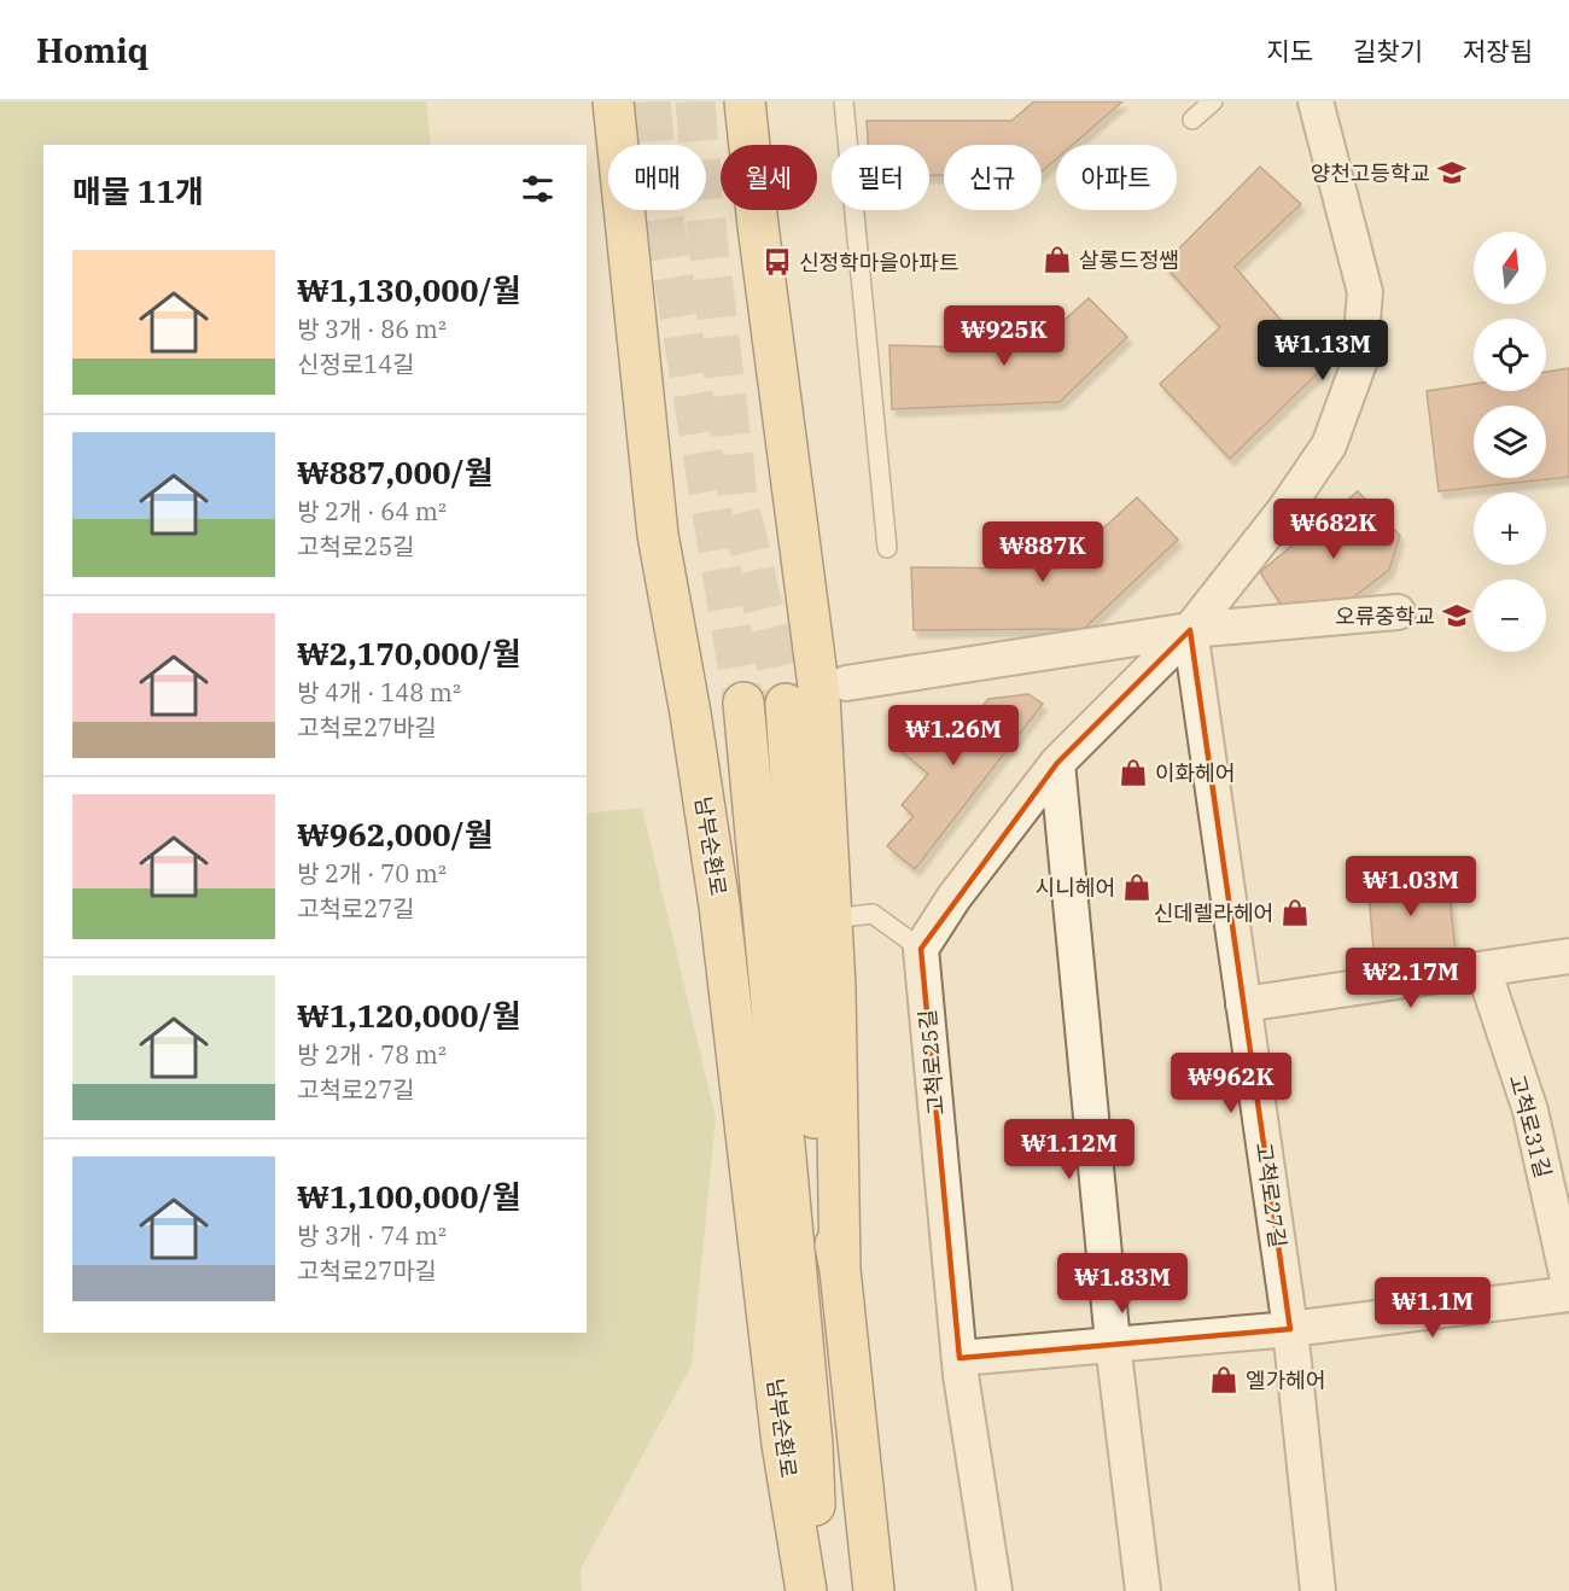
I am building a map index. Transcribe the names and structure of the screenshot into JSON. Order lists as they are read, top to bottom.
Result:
{
  "streets": {
    "main road": ["남부순환로"],
    "street": ["고척로25길", "고척로31길", "고척로27길"]
  },
  "places": {
    "school or university": ["양천고등학교", "오류중학교"],
    "shop": [
      "살롱드정쌤",
      "이화헤어",
      "시니헤어",
      "신데렐라헤어",
      "엘가헤어"
    ],
    "bus stop": ["신정학마을아파트"]
  },
  "north": "top",
  "page": {
    "header": "Homiq",
    "nav": ["지도", "길찾기", "저장됨"],
    "chip": [
      "매매",
      "월세",
      "필터",
      "신규",
      "아파트"
    ],
    "heading": "매물 11개",
    "map_buttons": ["+", "−"],
    "list": [
      {
        "name": "₩1,130,000/월",
        "note": "방 3개 · 86 m² · 신정로14길"
      },
      {
        "name": "₩887,000/월",
        "note": "방 2개 · 64 m² · 고척로25길"
      },
      {
        "name": "₩2,170,000/월",
        "note": "방 4개 · 148 m² · 고척로27바길"
      },
      {
        "name": "₩962,000/월",
        "note": "방 2개 · 70 m² · 고척로27길"
      },
      {
        "name": "₩1,120,000/월",
        "note": "방 2개 · 78 m² · 고척로27길"
      },
      {
        "name": "₩1,100,000/월",
        "note": "방 3개 · 74 m² · 고척로27마길"
      }
    ],
    "price": [
      "₩925K",
      "₩1.13M",
      "₩682K",
      "₩887K",
      "₩1.26M",
      "₩1.03M",
      "₩2.17M",
      "₩962K",
      "₩1.12M",
      "₩1.83M",
      "₩1.1M"
    ]
  }
}
